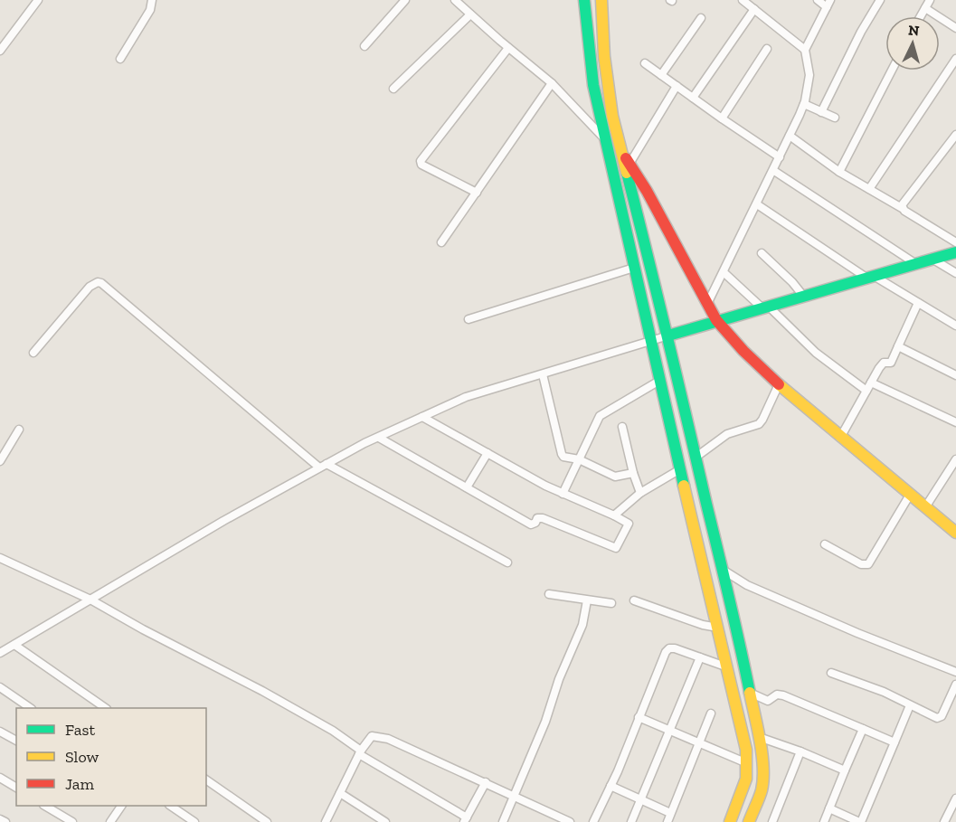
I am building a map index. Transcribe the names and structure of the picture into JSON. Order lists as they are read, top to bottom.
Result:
{
  "legend": ["Fast", "Slow", "Jam"],
  "north": "top"
}
